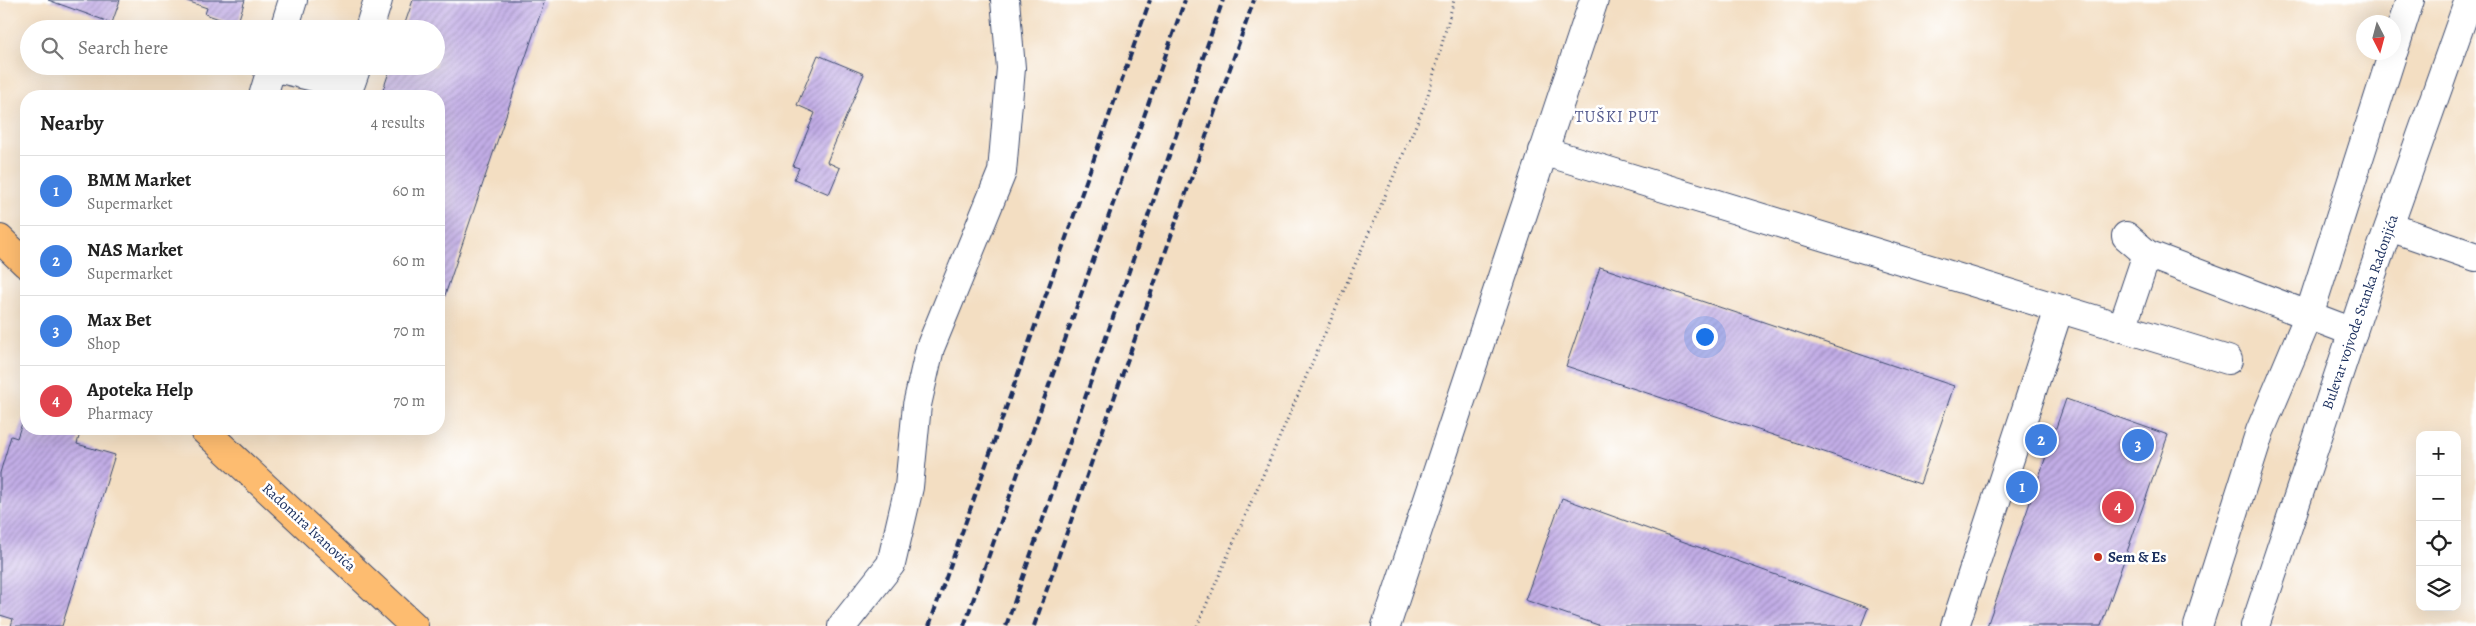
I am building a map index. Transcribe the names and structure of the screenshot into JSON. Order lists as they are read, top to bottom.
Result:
{
  "streets": {
    "main road": ["Radomira Ivanovića"],
    "street": ["Bulevar vojvode Stanka Radonjića"]
  },
  "districts": ["TUŠKI PUT"],
  "places": ["Sem & Es"],
  "north": "bottom",
  "page": {
    "search": "Search here",
    "heading": ["Nearby", "4 results"],
    "list": [
      {
        "mark": "1",
        "name": "BMM Market",
        "note": "Supermarket",
        "value": "60 m"
      },
      {
        "mark": "2",
        "name": "NAS Market",
        "note": "Supermarket",
        "value": "60 m"
      },
      {
        "mark": "3",
        "name": "Max Bet",
        "note": "Shop",
        "value": "70 m"
      },
      {
        "mark": "4",
        "name": "Apoteka Help",
        "note": "Pharmacy",
        "value": "70 m"
      }
    ],
    "pins": [
      "2",
      "3",
      "1",
      "4"
    ],
    "map_buttons": ["+", "−"]
  }
}
